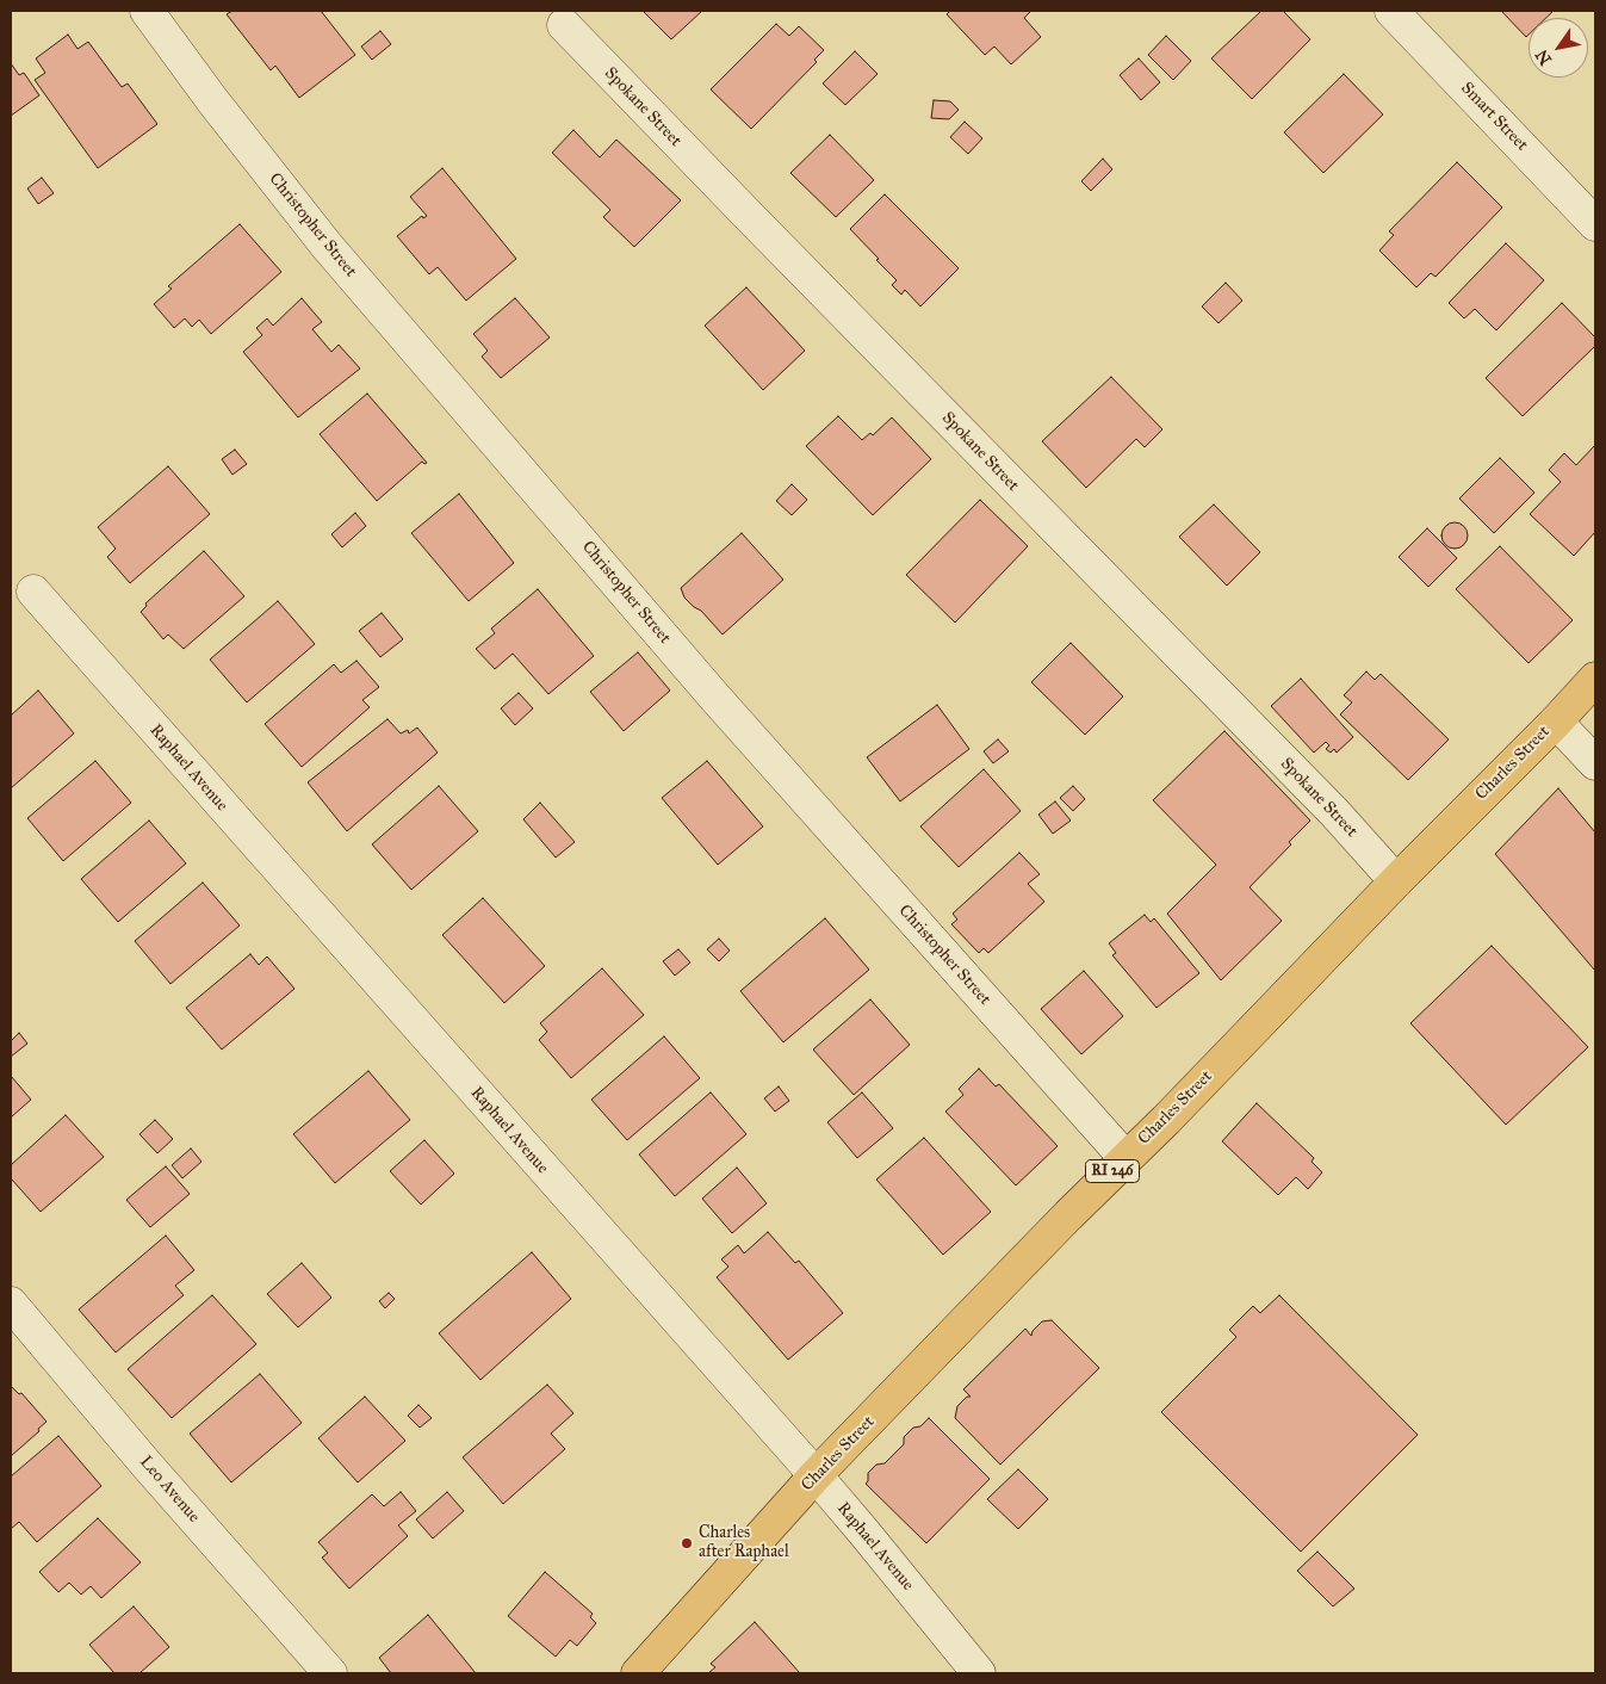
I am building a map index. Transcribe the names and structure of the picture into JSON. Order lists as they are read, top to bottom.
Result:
{
  "streets": {
    "main road": ["Charles Street", "RI 246"],
    "street": [
      "Spokane Street",
      "Smart Street",
      "Christopher Street",
      "Raphael Avenue",
      "Leo Avenue"
    ]
  },
  "crossings": [
    ["Spokane Street", "Charles Street"],
    ["Christopher Street", "Charles Street"],
    ["Charles Street", "Raphael Avenue"]
  ],
  "places": ["Charles after Raphael"],
  "north": "bottom left"
}
